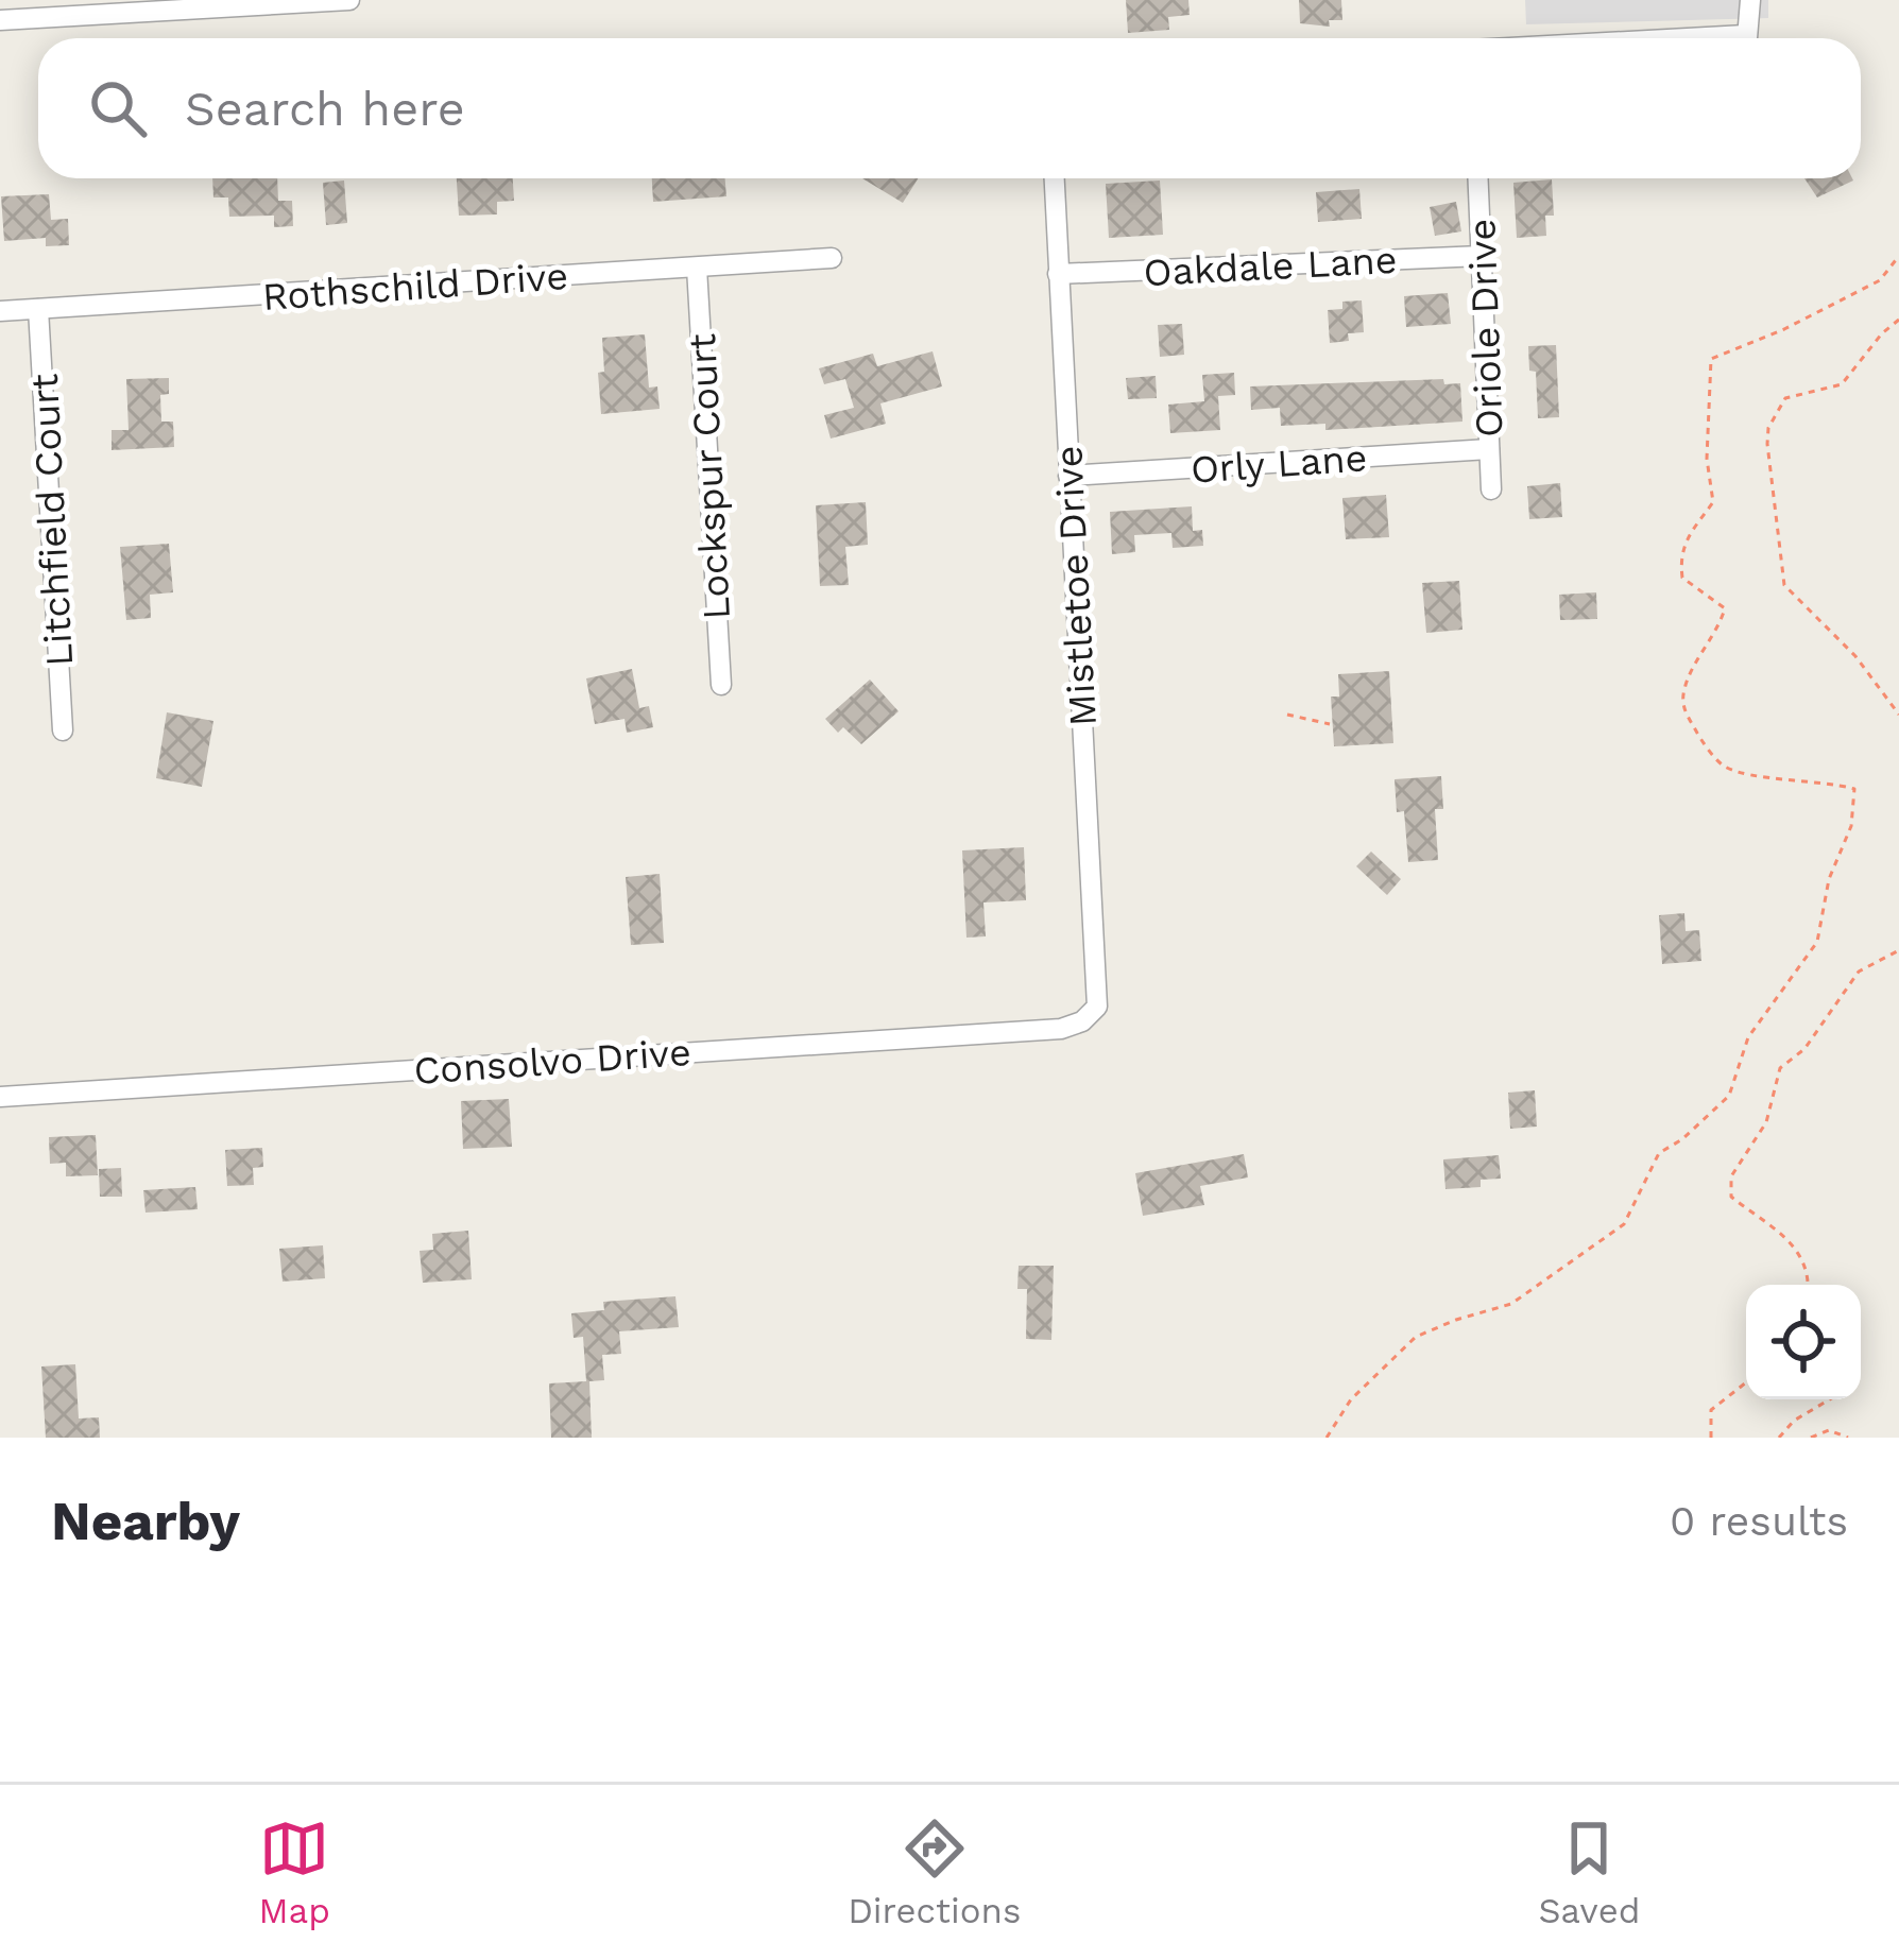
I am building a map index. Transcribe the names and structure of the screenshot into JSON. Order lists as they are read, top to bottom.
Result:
{
  "streets": {
    "street": [
      "Oakdale Lane",
      "Rothschild Drive",
      "Oriole Drive",
      "Orly Lane",
      "Lockspur Court",
      "Litchfield Court",
      "Mistletoe Drive",
      "Consolvo Drive"
    ]
  },
  "crossings": [
    ["Oakdale Lane", "Oriole Drive"],
    ["Oakdale Lane", "Mistletoe Drive"],
    ["Rothschild Drive", "Lockspur Court"],
    ["Rothschild Drive", "Litchfield Court"],
    ["Oriole Drive", "Orly Lane"],
    ["Orly Lane", "Mistletoe Drive"],
    ["Mistletoe Drive", "Consolvo Drive"]
  ],
  "page": {
    "search": "Search here",
    "heading": ["Nearby", "0 results"],
    "nav": ["Map", "Directions", "Saved"]
  }
}
